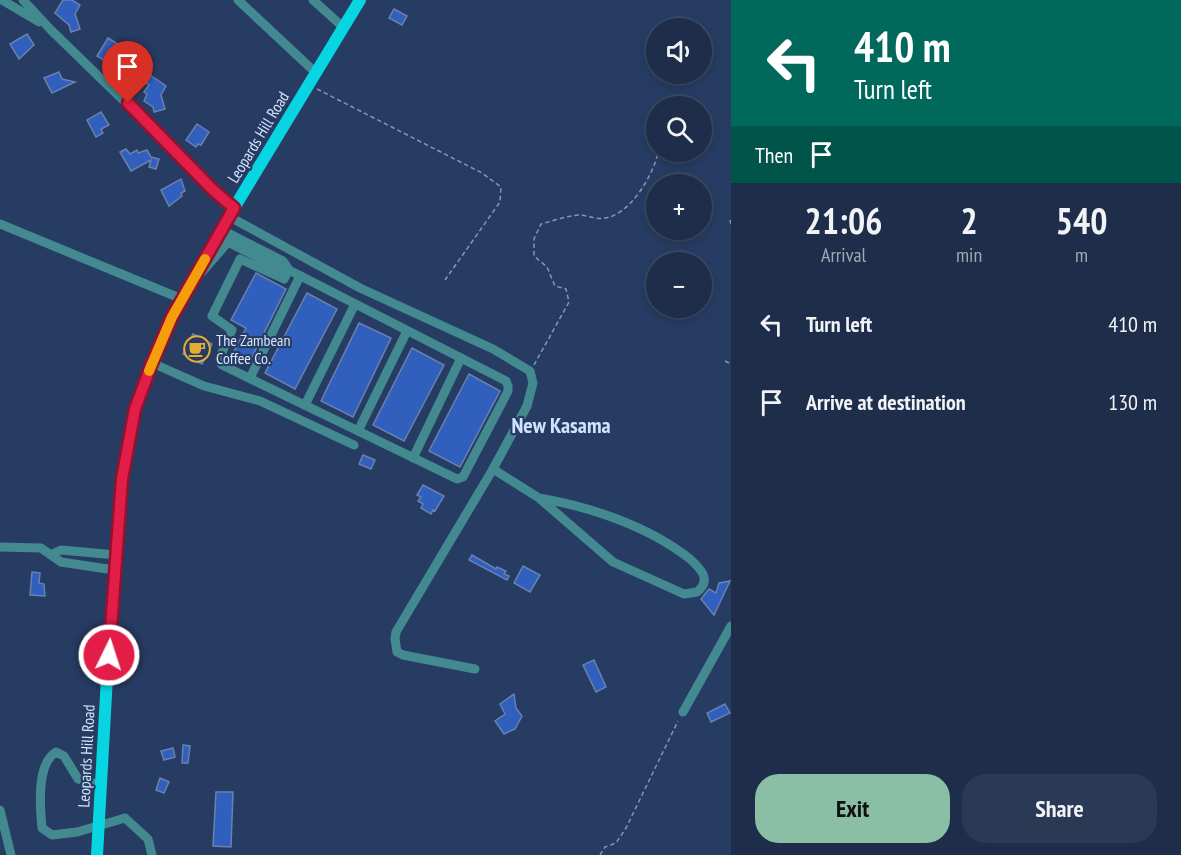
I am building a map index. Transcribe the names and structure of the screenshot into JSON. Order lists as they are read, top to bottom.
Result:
{
  "streets": {
    "main road": ["Leopards Hill Road"]
  },
  "districts": ["New Kasama"],
  "places": {
    "cafe": ["The Zambean Coffee Co."]
  },
  "page": {
    "turn": ["410 m", "Turn left"],
    "map_buttons": ["+", "−"],
    "then": "Then",
    "eta": [
      "21:06",
      "Arrival",
      "2",
      "min",
      "540",
      "m"
    ],
    "list": [
      {
        "name": "Turn left",
        "value": "410 m"
      },
      {
        "name": "Arrive at destination",
        "value": "130 m"
      }
    ],
    "buttons": ["Exit", "Share"]
  }
}
